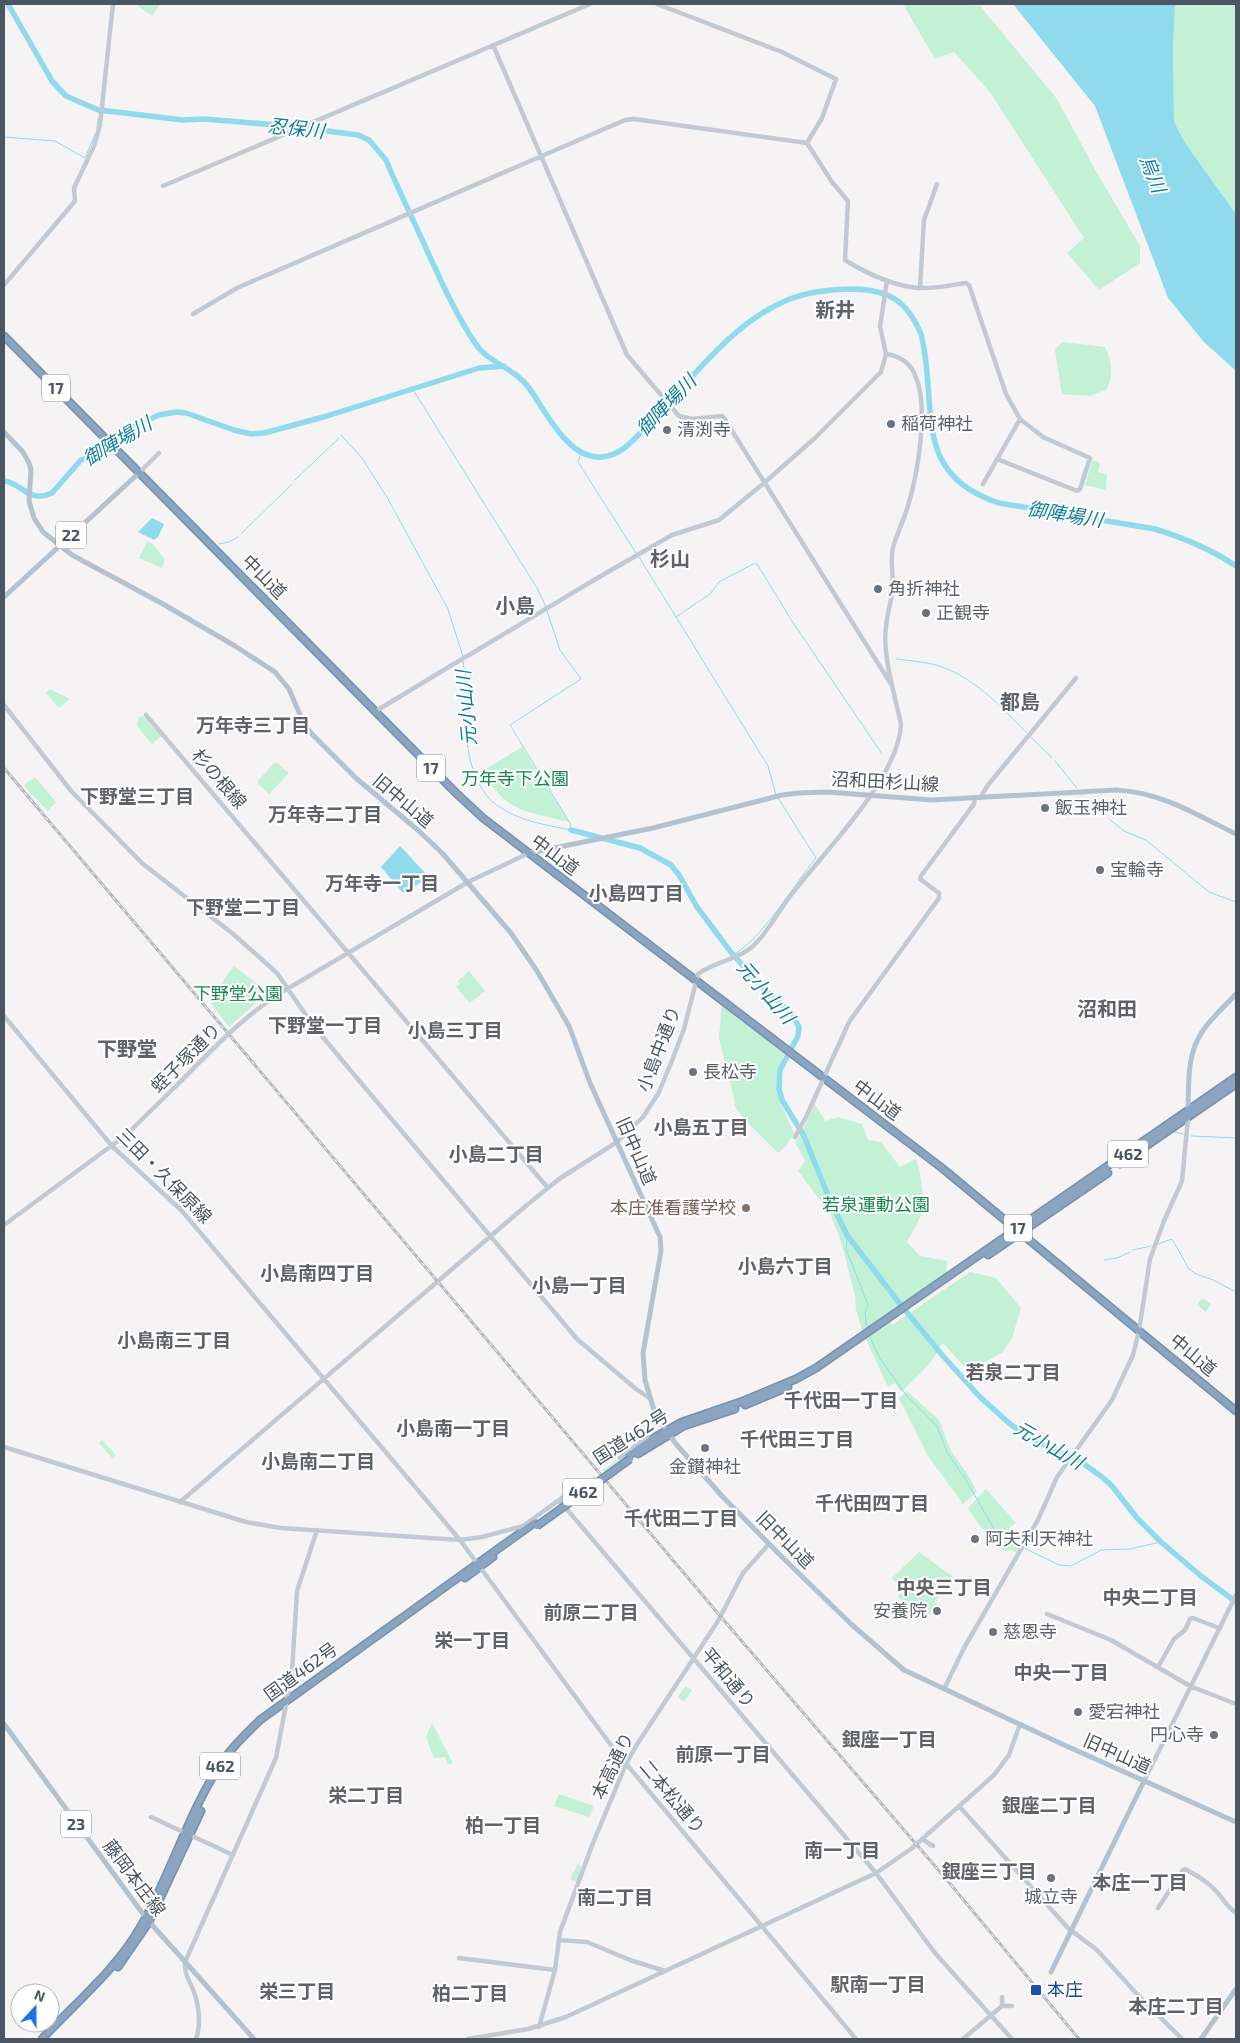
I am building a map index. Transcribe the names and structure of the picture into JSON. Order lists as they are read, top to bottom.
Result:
{
  "streets": {
    "highway": [
      "17",
      "中山道",
      "462",
      "国道462号"
    ],
    "main road": [
      "22",
      "沼和田杉山線",
      "旧中山道",
      "23",
      "藤岡本庄線"
    ],
    "street": [
      "杉の根線",
      "小島中通り",
      "蛭子塚通り",
      "三田・久保原線",
      "平和通り",
      "本高通り",
      "二本松通り"
    ]
  },
  "crossings": [
    ["22", "中山道"],
    ["22", "旧中山道"],
    ["中山道", "沼和田杉山線"],
    ["中山道", "小島中通り"],
    ["中山道", "蛭子塚通り"],
    ["中山道", "国道462号"],
    ["杉の根線", "蛭子塚通り"],
    ["沼和田杉山線", "蛭子塚通り"],
    ["旧中山道", "小島中通り"],
    ["旧中山道", "蛭子塚通り"],
    ["旧中山道", "国道462号"],
    ["旧中山道", "本高通り"],
    ["小島中通り", "三田・久保原線"],
    ["蛭子塚通り", "三田・久保原線"],
    ["三田・久保原線", "二本松通り"],
    ["国道462号", "二本松通り"],
    ["国道462号", "藤岡本庄線"],
    ["平和通り", "本高通り"],
    ["本高通り", "二本松通り"]
  ],
  "districts": [
    "新井",
    "杉山",
    "小島",
    "都島",
    "万年寺三丁目",
    "下野堂三丁目",
    "万年寺二丁目",
    "万年寺一丁目",
    "小島四丁目",
    "下野堂二丁目",
    "沼和田",
    "下野堂一丁目",
    "小島三丁目",
    "下野堂",
    "小島五丁目",
    "小島二丁目",
    "小島六丁目",
    "小島南四丁目",
    "小島一丁目",
    "小島南三丁目",
    "若泉二丁目",
    "千代田一丁目",
    "小島南一丁目",
    "千代田三丁目",
    "小島南二丁目",
    "千代田四丁目",
    "千代田二丁目",
    "中央三丁目",
    "中央二丁目",
    "前原二丁目",
    "栄一丁目",
    "中央一丁目",
    "銀座一丁目",
    "前原一丁目",
    "栄二丁目",
    "銀座二丁目",
    "柏一丁目",
    "南一丁目",
    "銀座三丁目",
    "本庄一丁目",
    "南二丁目",
    "駅南一丁目",
    "栄三丁目",
    "柏二丁目",
    "本庄二丁目"
  ],
  "water": [
    "忍保川",
    "烏川",
    "御陣場川",
    "元小山川"
  ],
  "parks": ["万年寺下公園", "下野堂公園", "若泉運動公園"],
  "places": {
    "other": [
      "稲荷神社",
      "清渕寺",
      "角折神社",
      "正観寺",
      "飯玉神社",
      "宝輪寺",
      "長松寺",
      "本庄准看護学校",
      "金鑚神社",
      "阿夫利天神社",
      "安養院",
      "慈恩寺",
      "愛宕神社",
      "円心寺",
      "城立寺"
    ],
    "transit": ["本庄"]
  },
  "north": "top"
}
